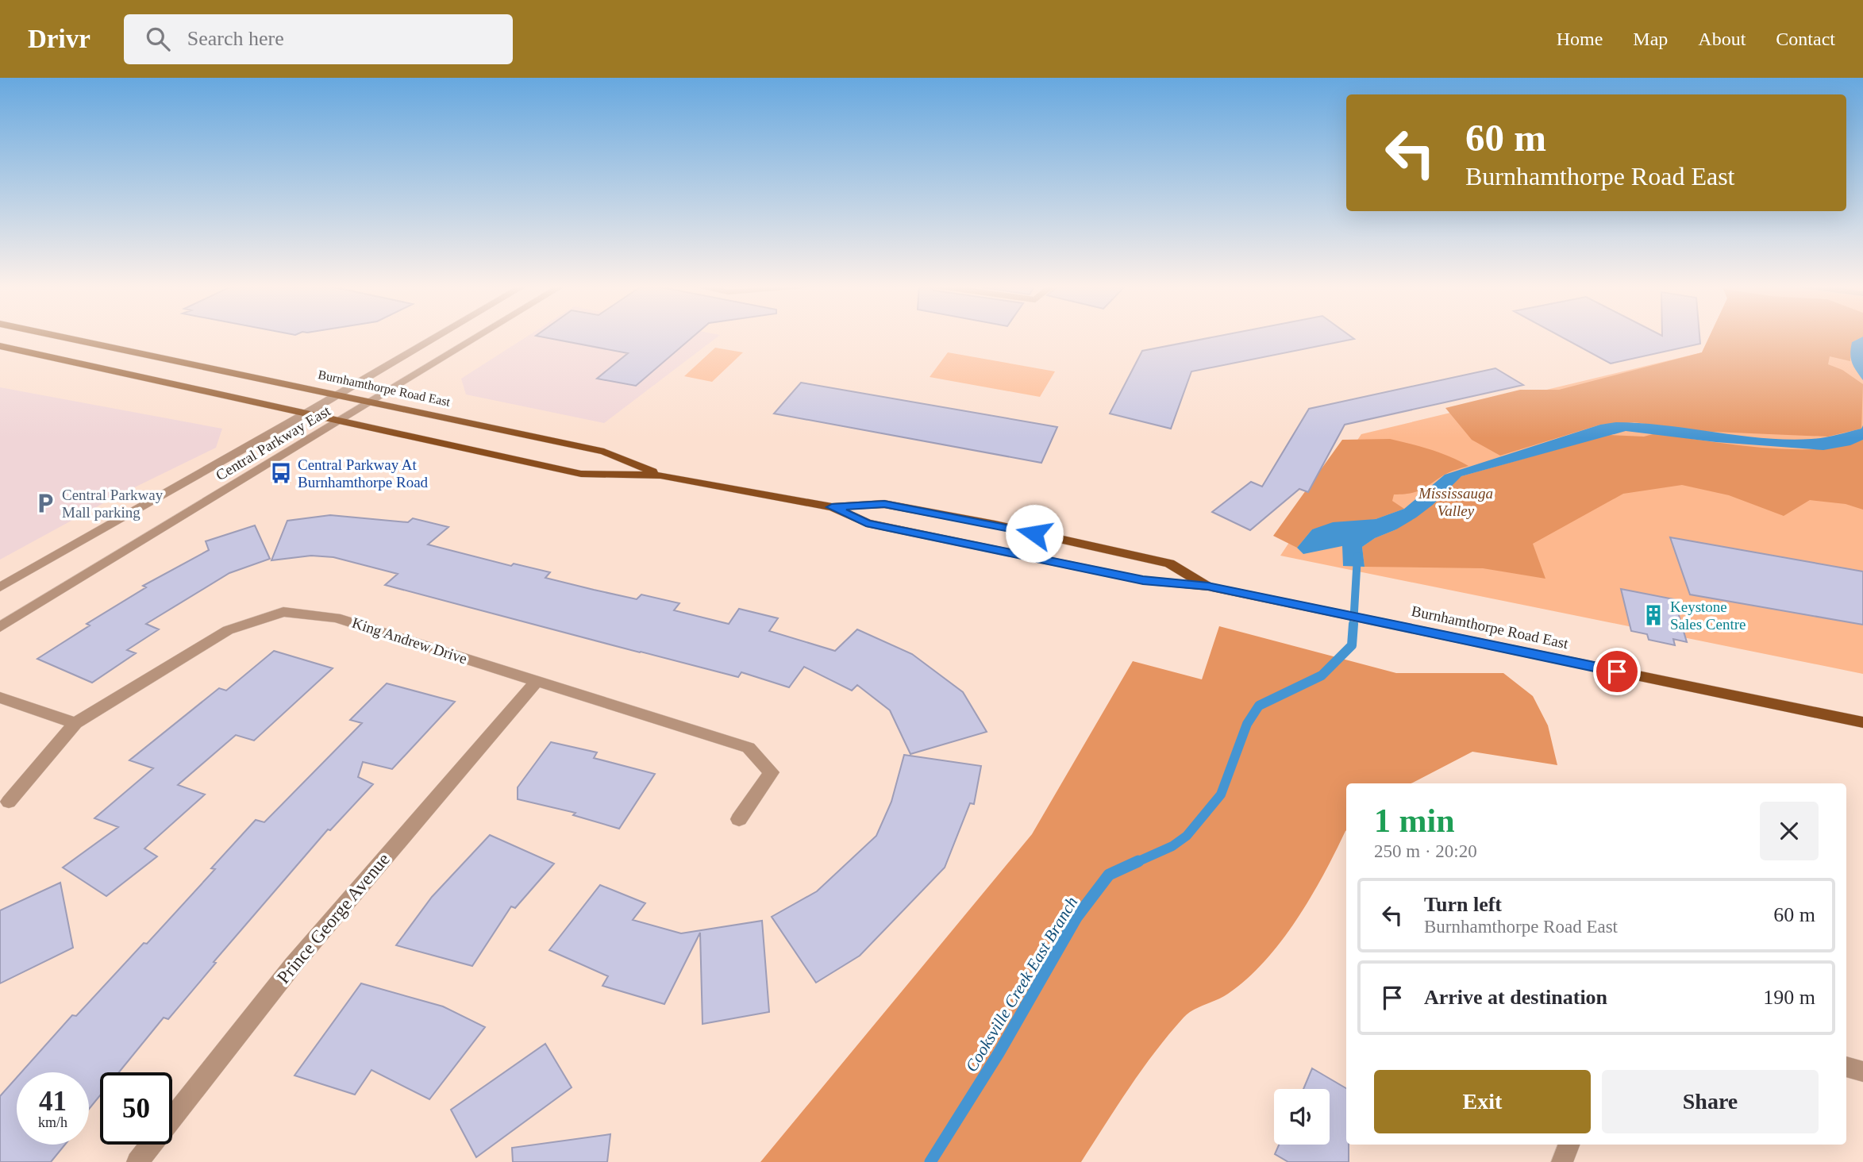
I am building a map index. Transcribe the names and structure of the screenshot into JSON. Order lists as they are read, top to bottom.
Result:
{
  "streets": {
    "main road": ["Burnhamthorpe Road East"],
    "street": ["Central Parkway East", "King Andrew Drive", "Prince George Avenue"]
  },
  "crossings": [
    ["Burnhamthorpe Road East", "Central Parkway East"],
    ["King Andrew Drive", "Prince George Avenue"]
  ],
  "water": ["Cooksville Creek East Branch"],
  "parks": ["Mississauga Valley"],
  "places": {
    "bus stop": ["Central Parkway At Burnhamthorpe Road"],
    "parking": ["Central Parkway Mall parking"],
    "building": ["Keystone Sales Centre"]
  },
  "page": {
    "header": "Drivr",
    "search": "Search here",
    "nav": [
      "Home",
      "Map",
      "About",
      "Contact"
    ],
    "turn": ["60 m", "Burnhamthorpe Road East"],
    "heading": ["1 min", "250 m · 20:20"],
    "list": [
      {
        "name": "Turn left",
        "note": "Burnhamthorpe Road East",
        "value": "60 m"
      },
      {
        "name": "Arrive at destination",
        "value": "190 m"
      }
    ],
    "buttons": ["Exit", "Share"],
    "speed": "41 km/h",
    "limit": "50"
  }
}
